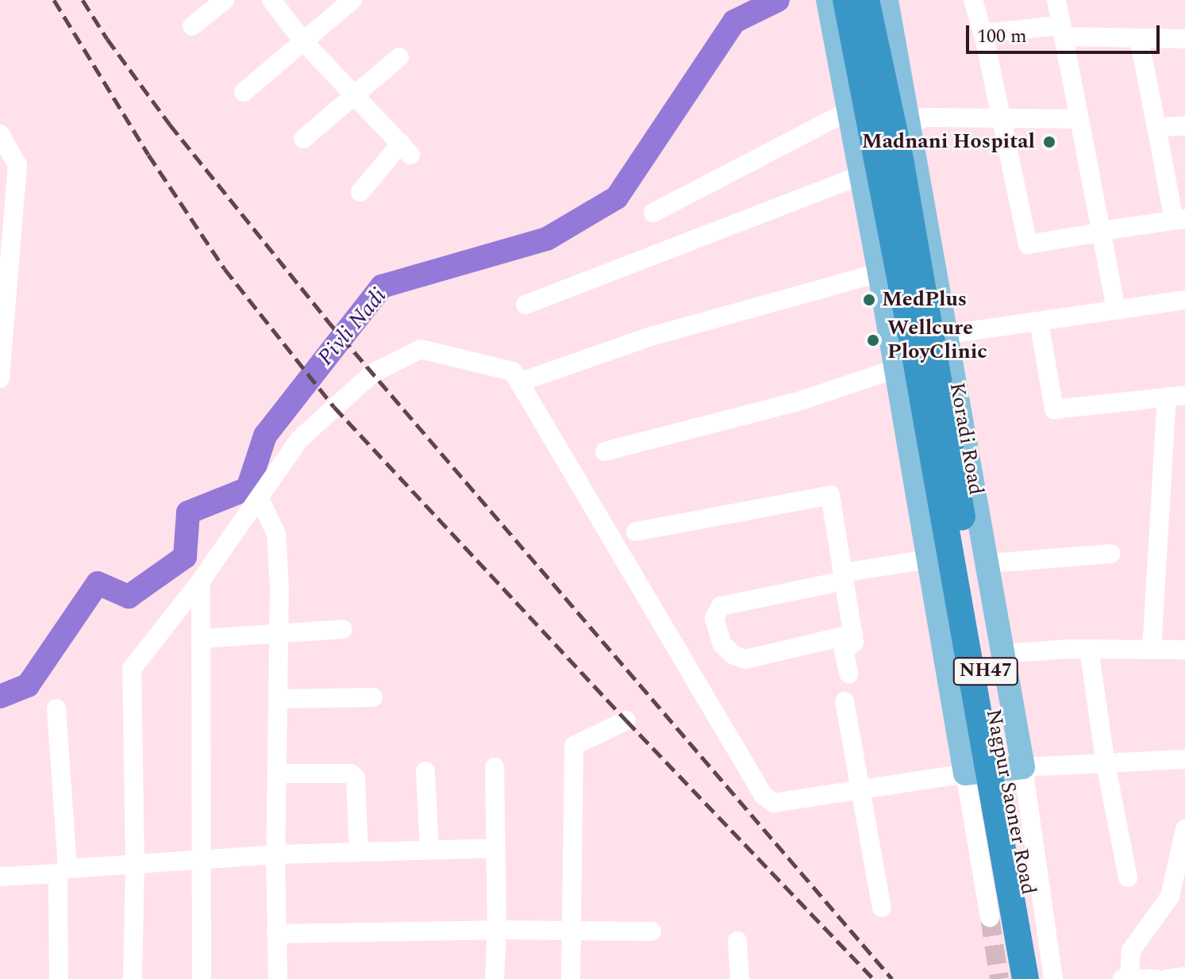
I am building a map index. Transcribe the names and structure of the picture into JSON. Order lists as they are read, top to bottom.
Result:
{
  "streets": {
    "highway": ["NH47", "Nagpur Saoner Road"],
    "main road": ["Koradi Road"]
  },
  "crossings": [
    ["Koradi Road", "Nagpur Saoner Road"]
  ],
  "water": ["Pivli Nadi"],
  "places": ["Madnani Hospital", "MedPlus", "Wellcure PloyClinic"],
  "scale_bar": "100 m"
}
